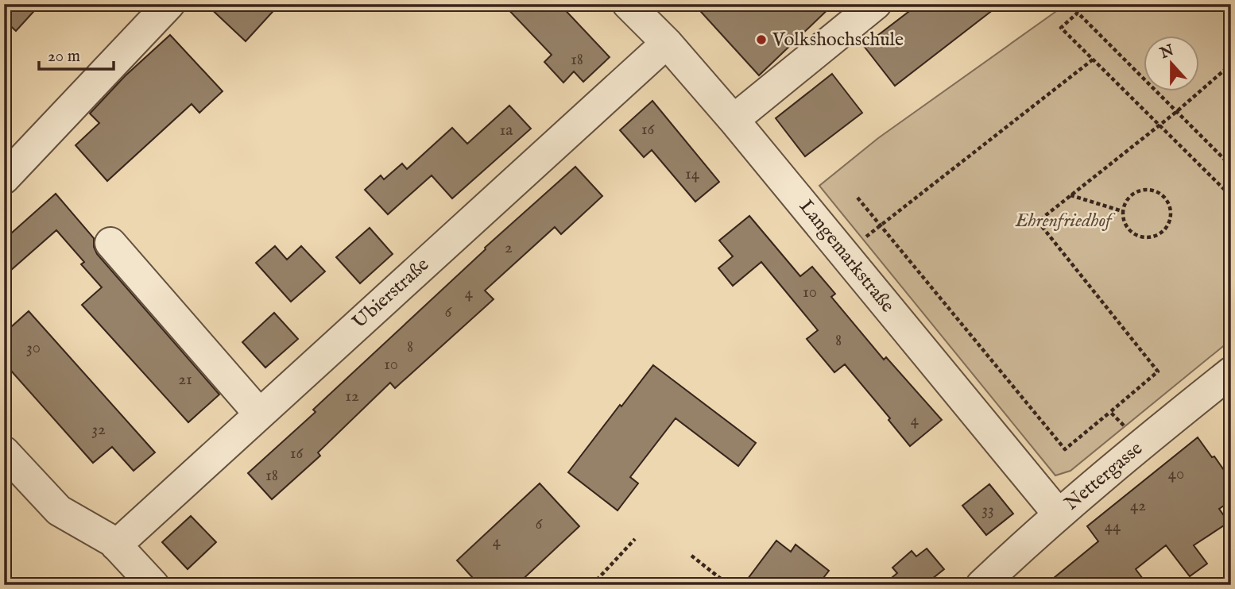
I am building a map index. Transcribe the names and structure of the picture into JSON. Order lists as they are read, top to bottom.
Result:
{
  "streets": {
    "street": ["Langemarkstraße", "Ubierstraße", "Nettergasse"]
  },
  "crossings": [
    ["Langemarkstraße", "Ubierstraße"],
    ["Langemarkstraße", "Nettergasse"]
  ],
  "parks": ["Ehrenfriedhof"],
  "places": ["Volkshochschule"],
  "house_numbers": [
    "18",
    "16",
    "1a",
    "14",
    "2",
    "10",
    "4",
    "6",
    "8",
    "8",
    "30",
    "10",
    "21",
    "12",
    "4",
    "32",
    "16",
    "40",
    "18",
    "42",
    "33",
    "6",
    "44",
    "4"
  ],
  "scale_bar": "20 m",
  "north": "top"
}
